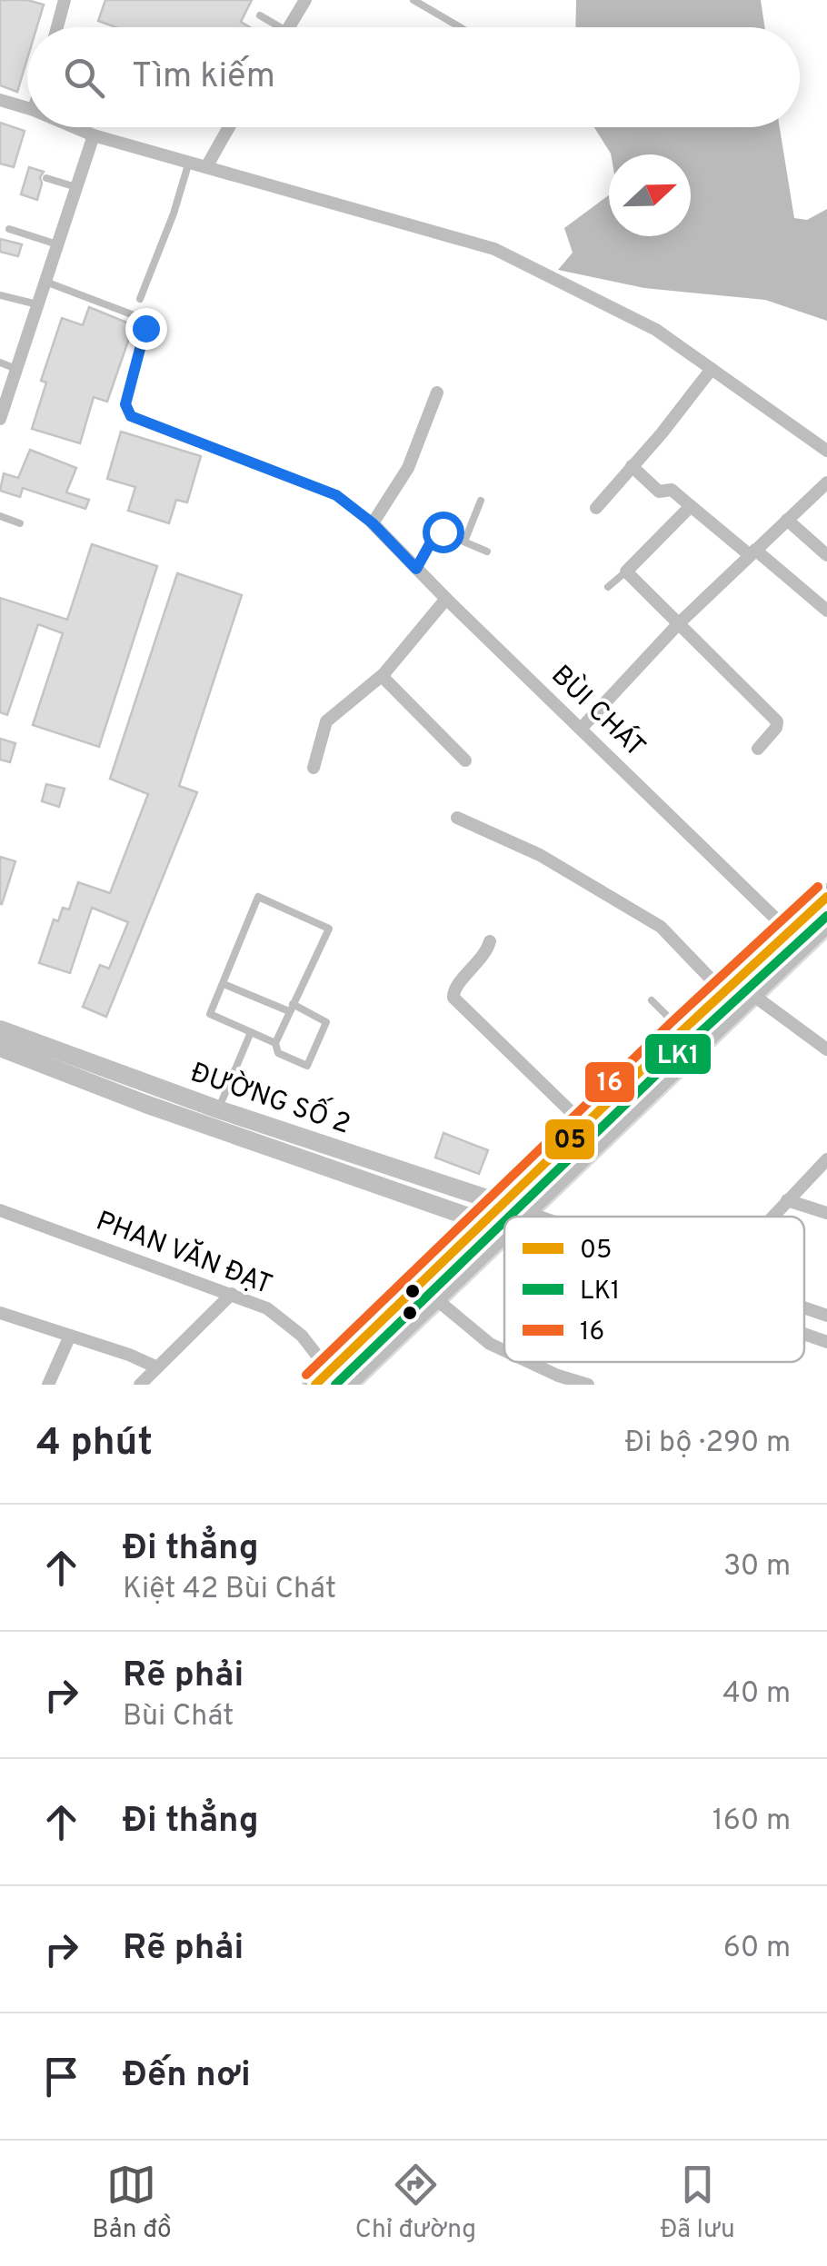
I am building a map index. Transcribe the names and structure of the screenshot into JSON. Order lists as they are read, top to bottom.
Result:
{
  "streets": {
    "street": ["BÙI CHÁT", "ĐƯỜNG SỐ 2", "PHAN VĂN ĐẠT"]
  },
  "lines": ["transit line 16", "transit line 05", "transit line LK1"],
  "legend": ["05", "LK1", "16"],
  "north": "right",
  "page": {
    "search": "Tìm kiếm",
    "heading": ["4 phút", "Đi bộ · 290 m"],
    "list": [
      ["Đi thẳng", "Kiệt 42 Bùi Chát", "30 m"],
      ["Rẽ phải", "Bùi Chát", "40 m"],
      ["Đi thẳng", "160 m"],
      ["Rẽ phải", "60 m"],
      "Đến nơi"
    ],
    "nav": ["Bản đồ", "Chỉ đường", "Đã lưu"]
  }
}
